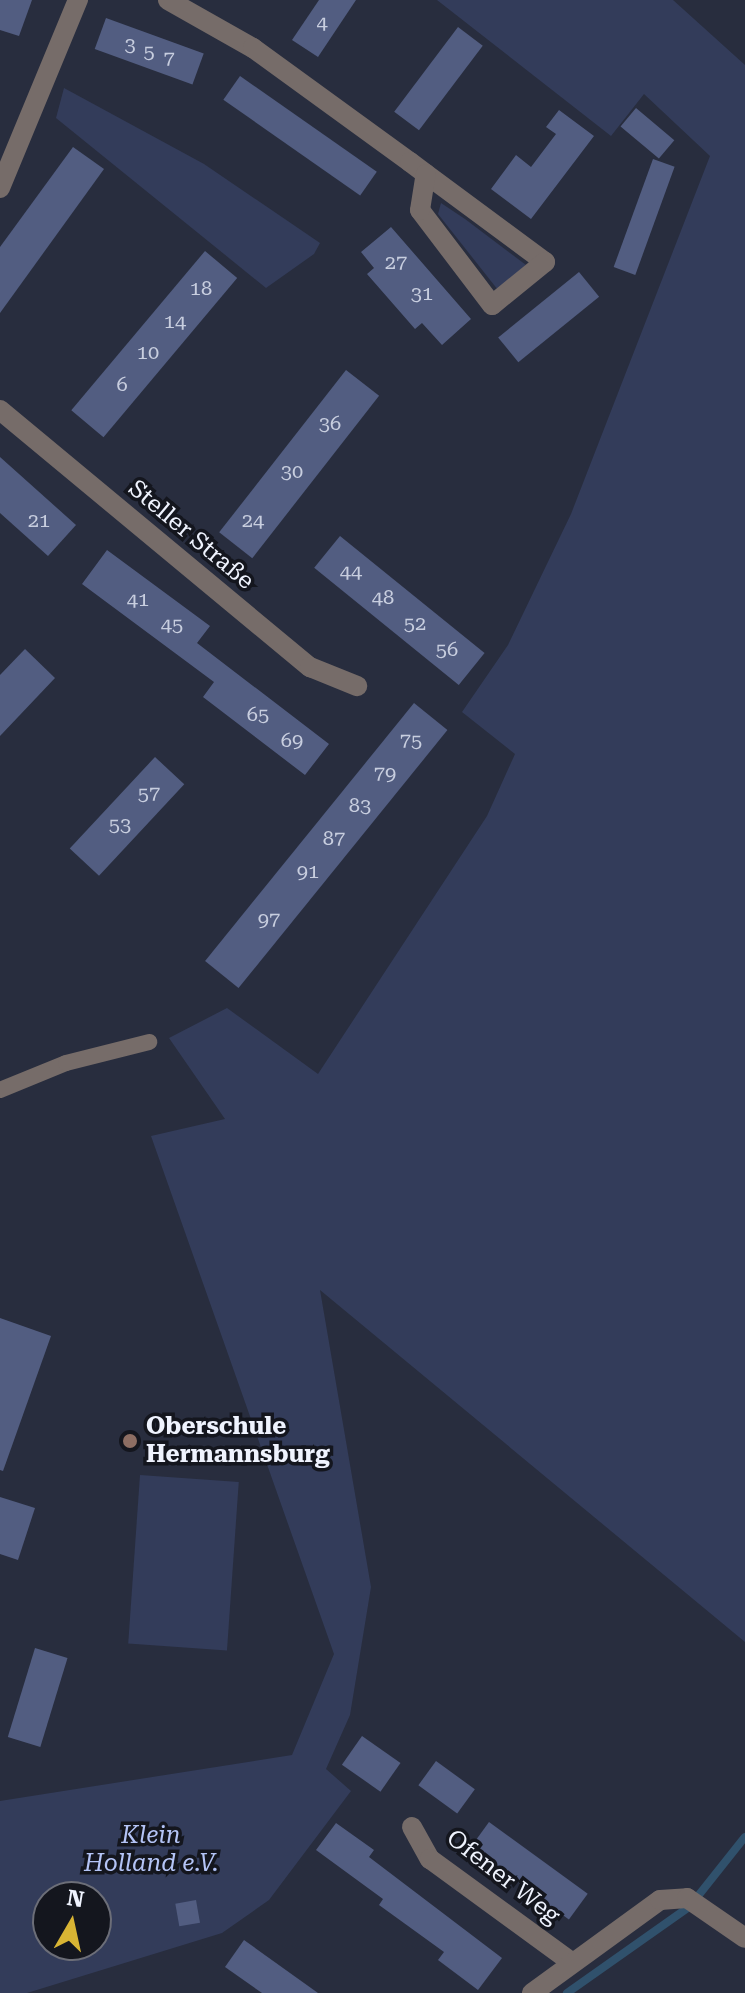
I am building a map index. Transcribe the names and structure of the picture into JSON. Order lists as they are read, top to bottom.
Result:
{
  "streets": {
    "street": ["Steller Straße", "Ofener Weg"]
  },
  "parks": ["Klein Holland e.V."],
  "places": ["Oberschule Hermannsburg"],
  "house_numbers": [
    "4",
    "3",
    "5",
    "7",
    "27",
    "18",
    "31",
    "14",
    "10",
    "6",
    "36",
    "30",
    "21",
    "24",
    "44",
    "48",
    "41",
    "52",
    "45",
    "56",
    "65",
    "69",
    "75",
    "79",
    "57",
    "83",
    "53",
    "87",
    "91",
    "97"
  ],
  "north": "top"
}
